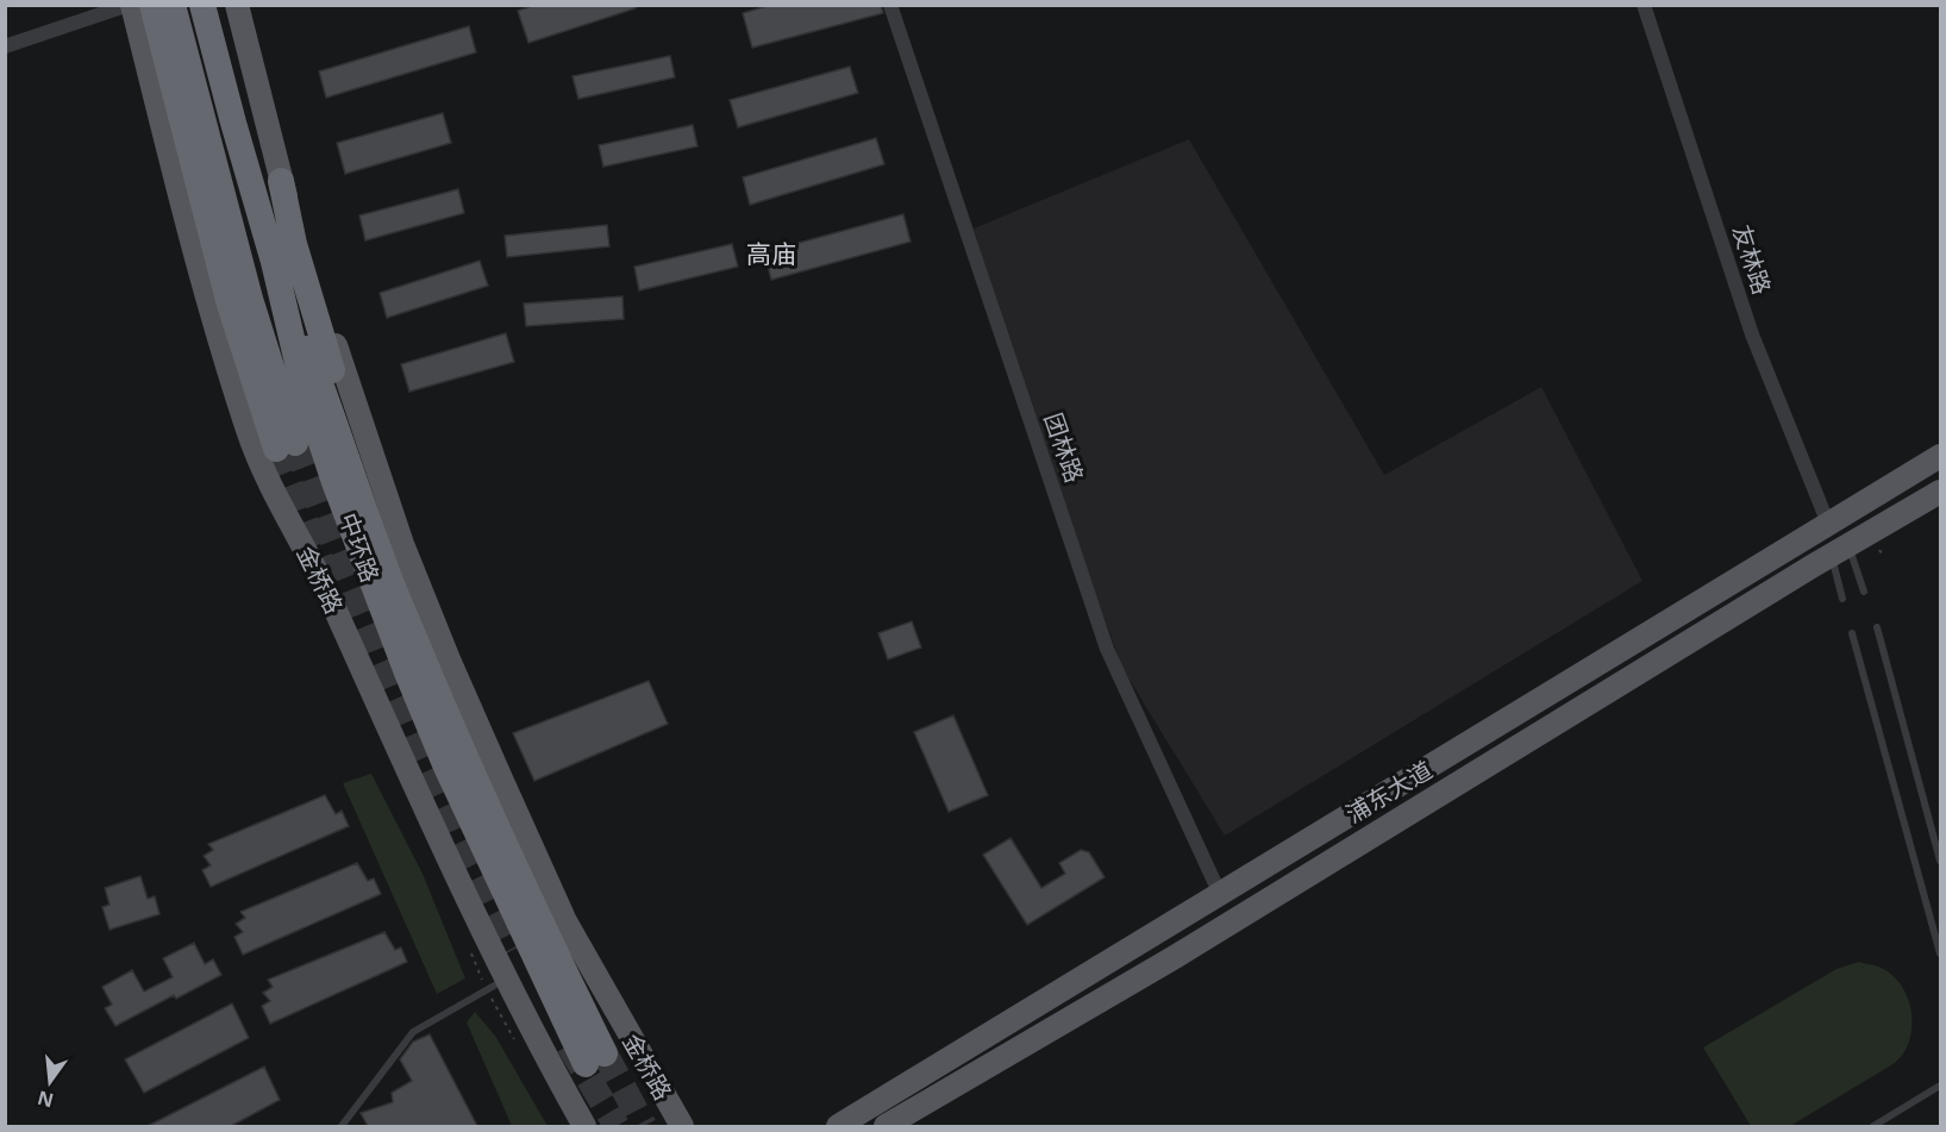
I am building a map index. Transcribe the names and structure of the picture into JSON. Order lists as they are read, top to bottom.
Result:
{
  "streets": {
    "highway": ["中环路"],
    "main road": ["金桥路", "浦东大道"],
    "street": ["友林路", "团林路"]
  },
  "crossings": [
    ["友林路", "浦东大道"],
    ["团林路", "浦东大道"]
  ],
  "districts": ["高庙"],
  "north": "bottom"
}
